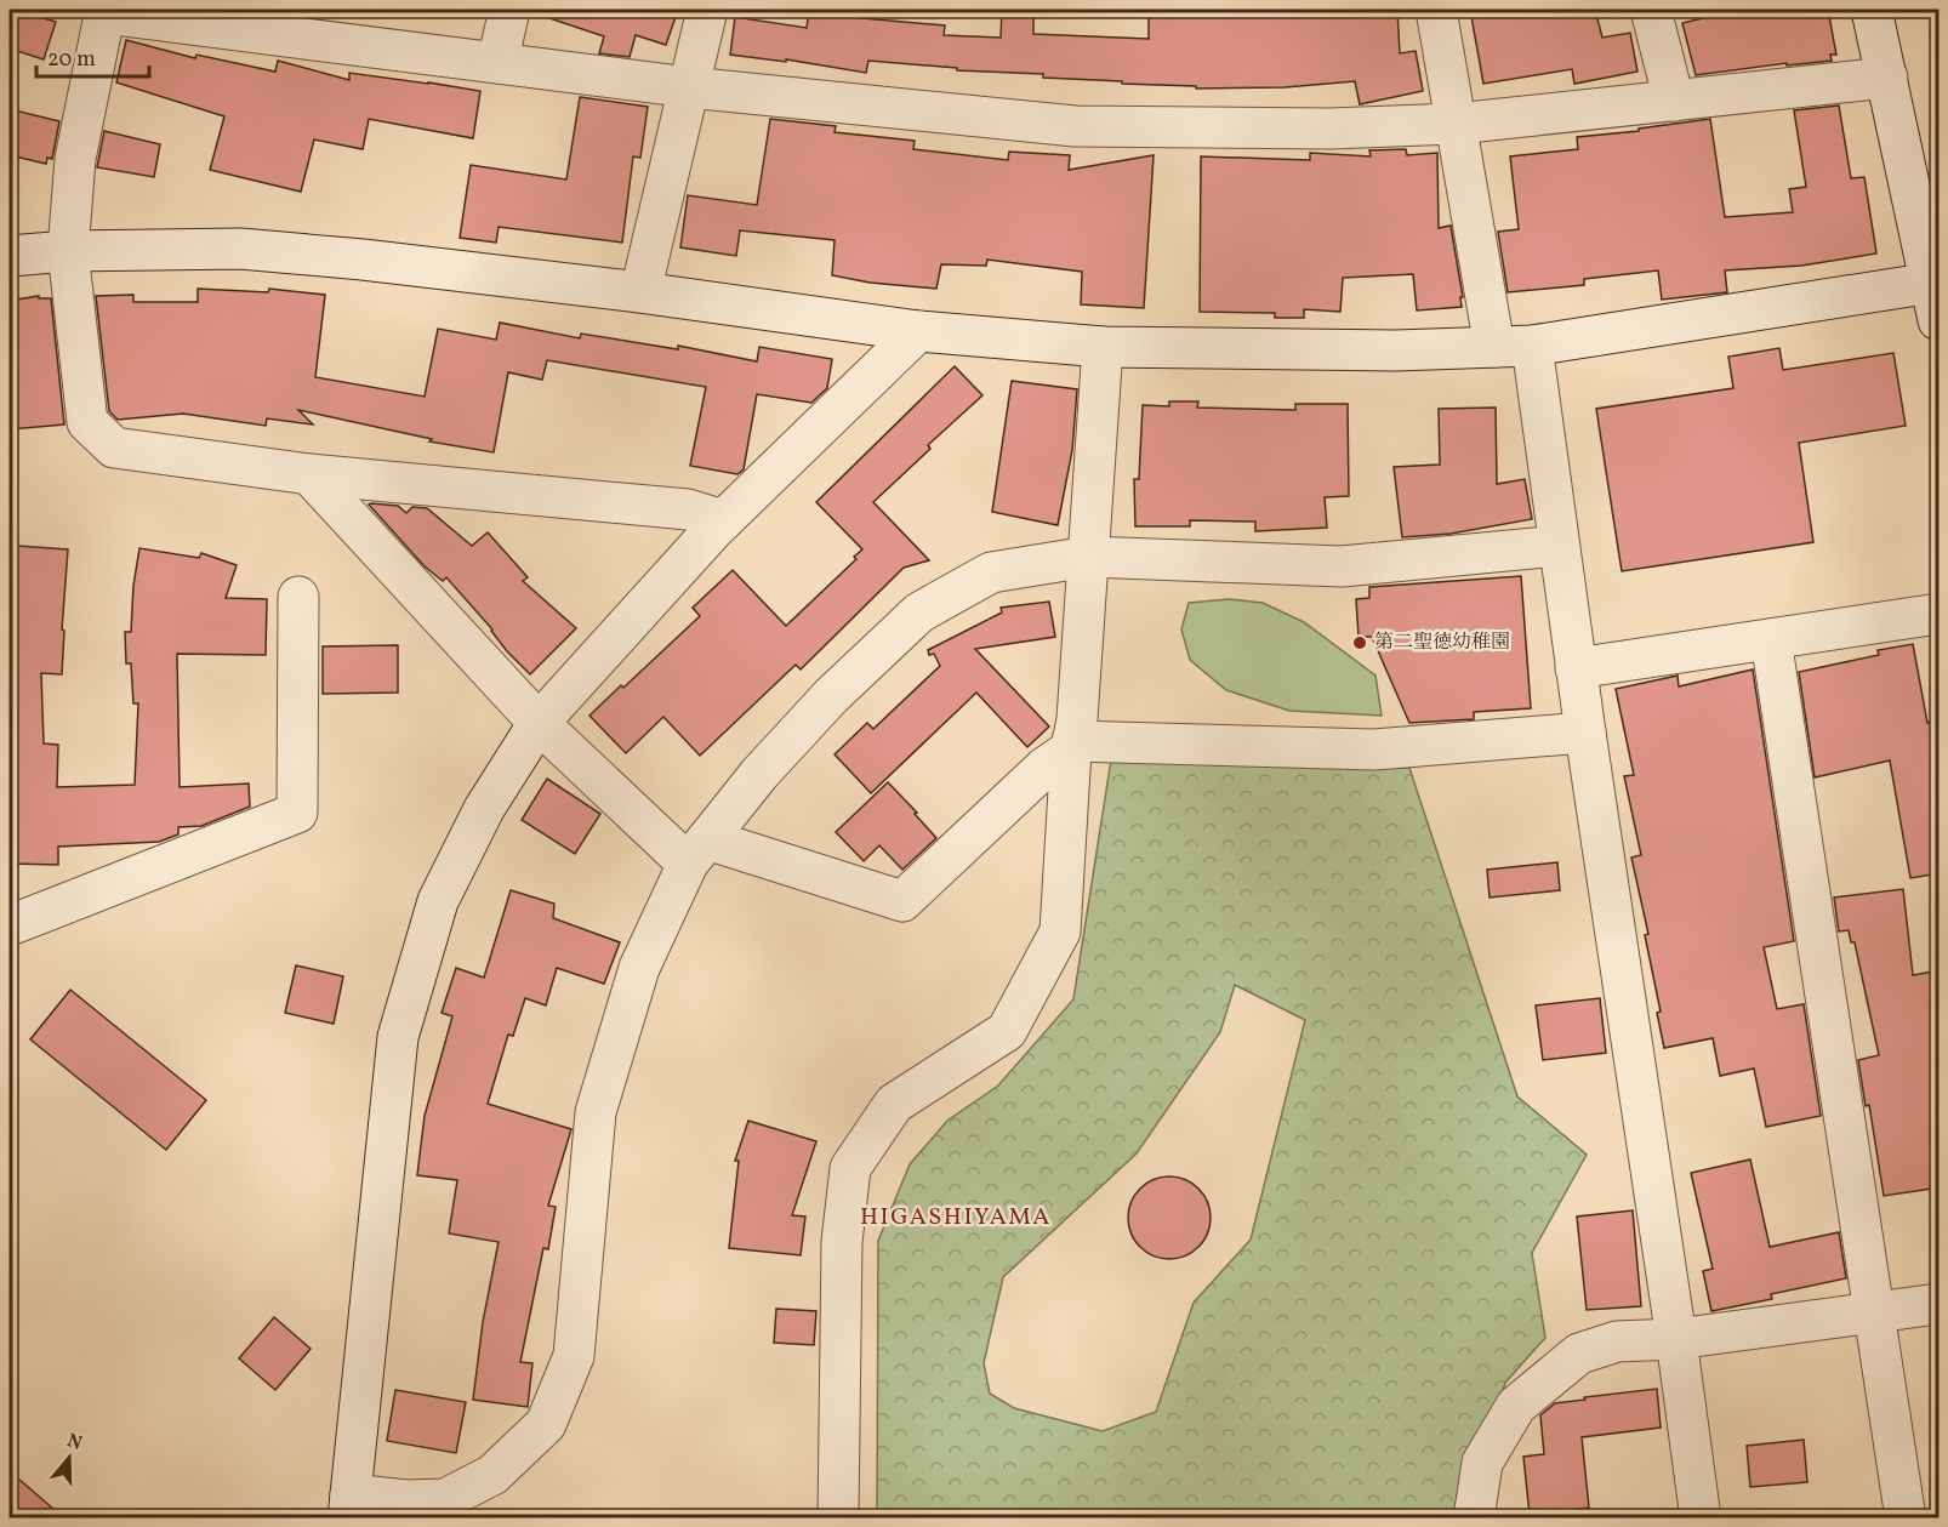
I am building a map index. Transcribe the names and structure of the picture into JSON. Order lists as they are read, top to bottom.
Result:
{
  "districts": ["HIGASHIYAMA"],
  "places": ["第二聖徳幼稚園"],
  "scale_bar": "20 m",
  "north": "top"
}
